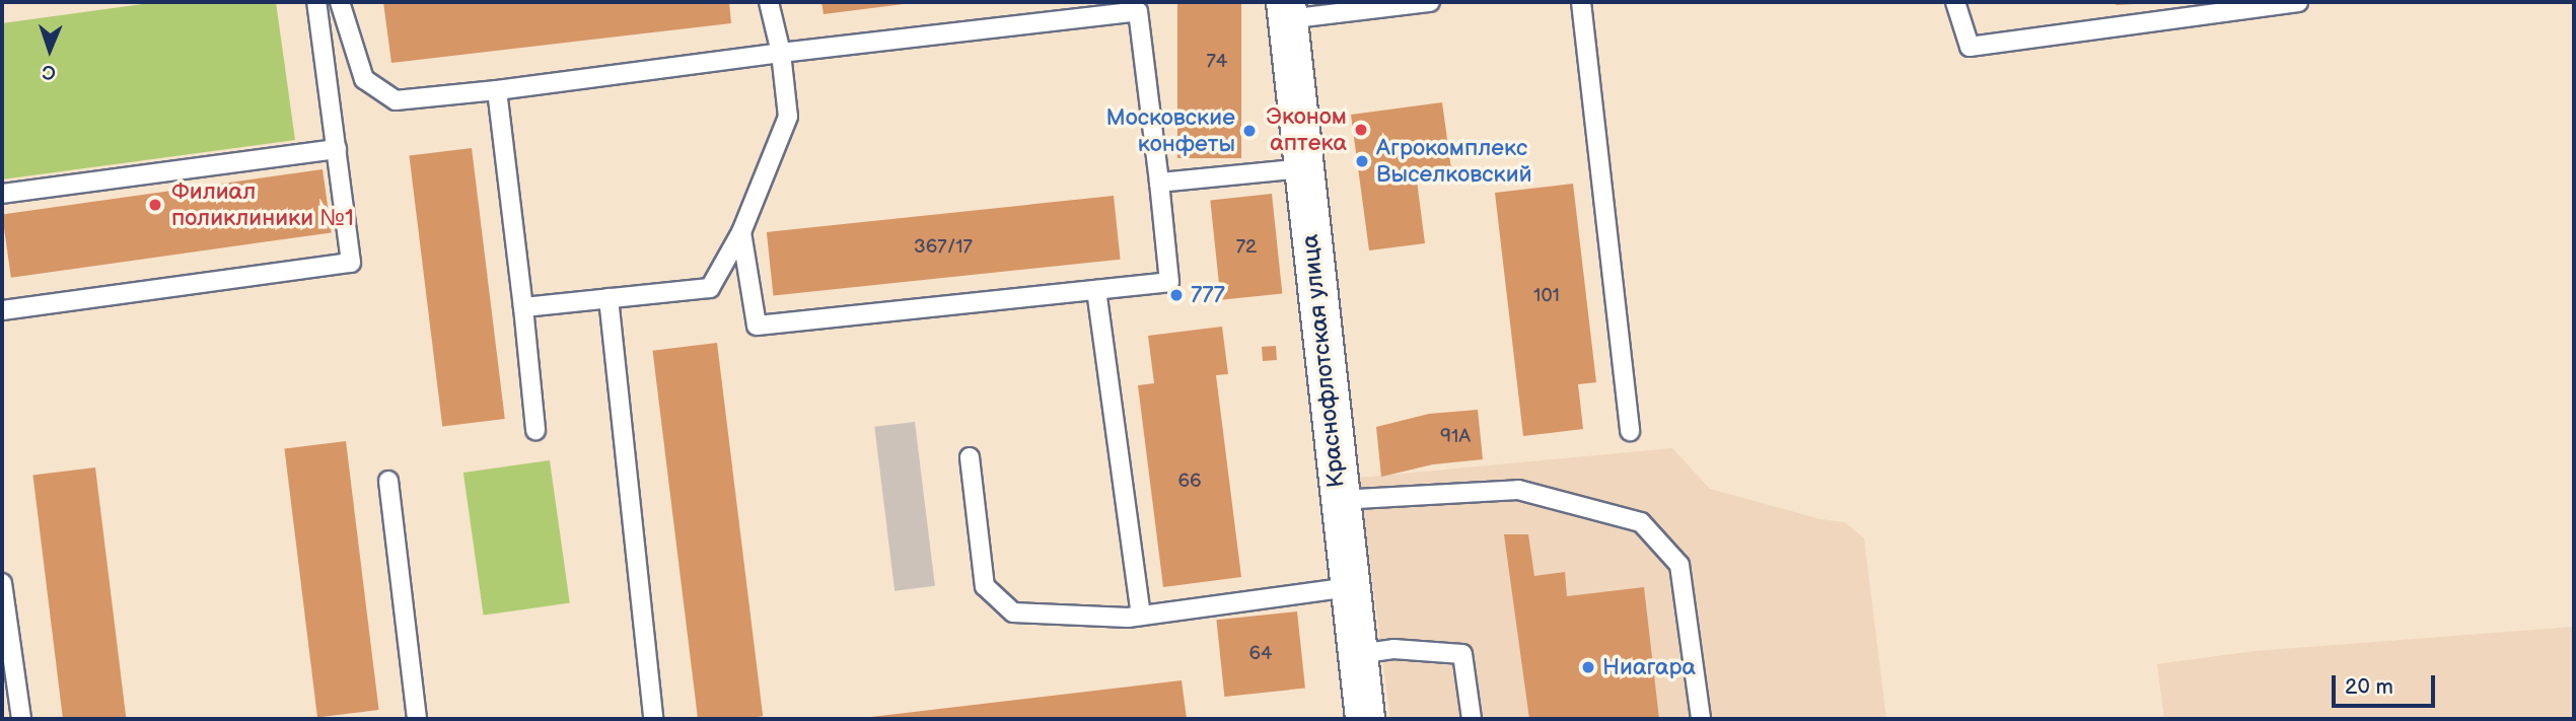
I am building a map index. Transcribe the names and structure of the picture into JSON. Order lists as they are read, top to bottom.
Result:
{
  "streets": {
    "street": ["Краснофлотская улица"]
  },
  "places": [
    "Эконом аптека",
    "Московские конфеты",
    "Агрокомплекс Выселковский",
    "Филиал поликлиники №1",
    "777",
    "Ниагара"
  ],
  "house_numbers": [
    "74",
    "367/17",
    "72",
    "101",
    "91А",
    "66",
    "64"
  ],
  "scale_bar": "20 m",
  "north": "bottom"
}
